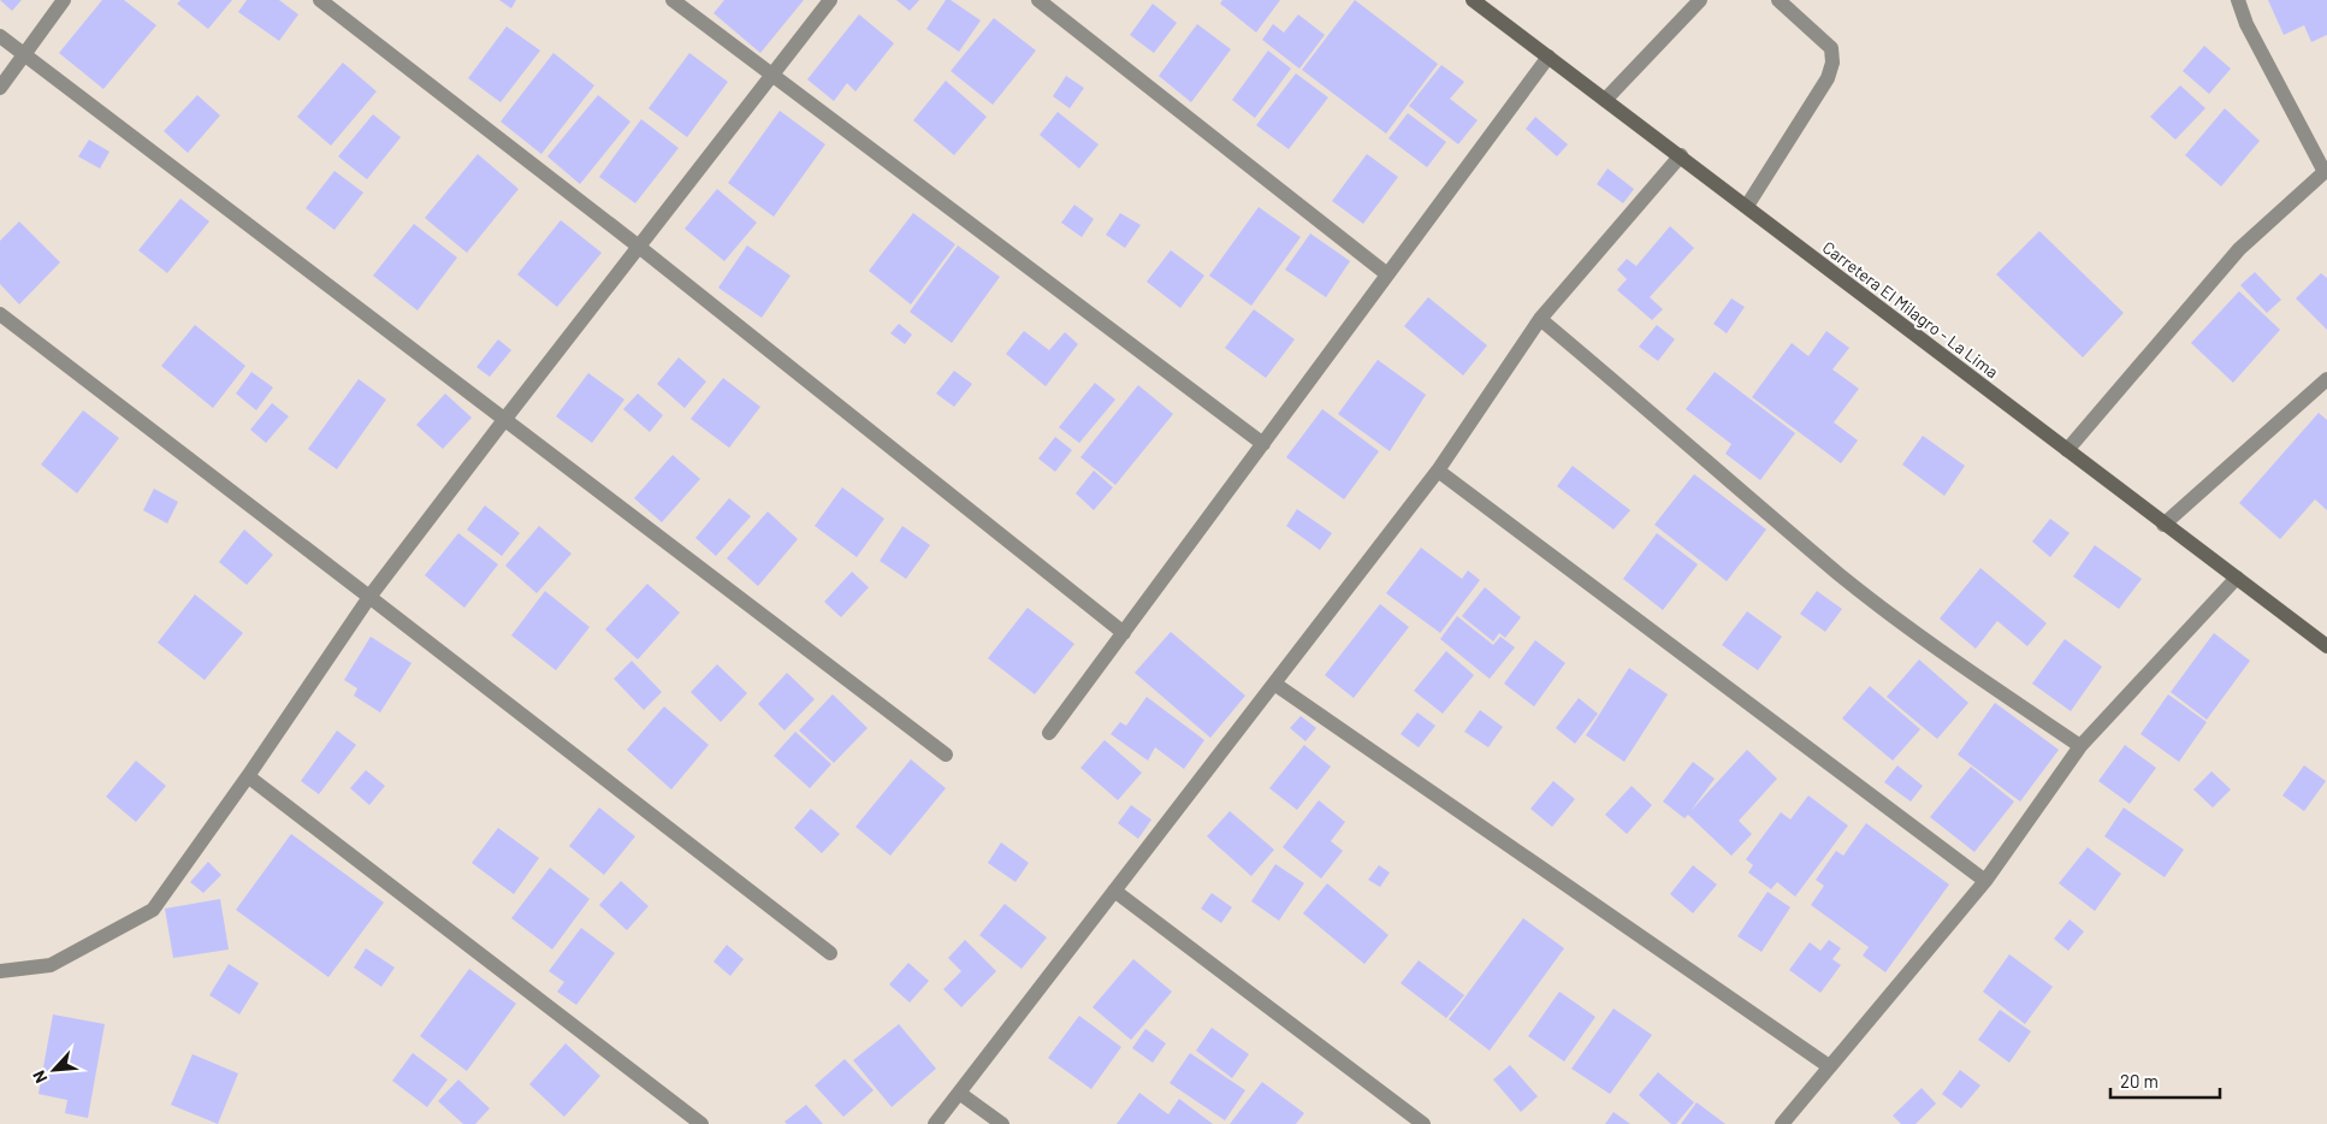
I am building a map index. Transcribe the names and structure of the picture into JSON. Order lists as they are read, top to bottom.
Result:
{
  "streets": {
    "main road": ["Carretera El Milagro - La Lima"]
  },
  "scale_bar": "20 m",
  "north": "bottom left"
}
